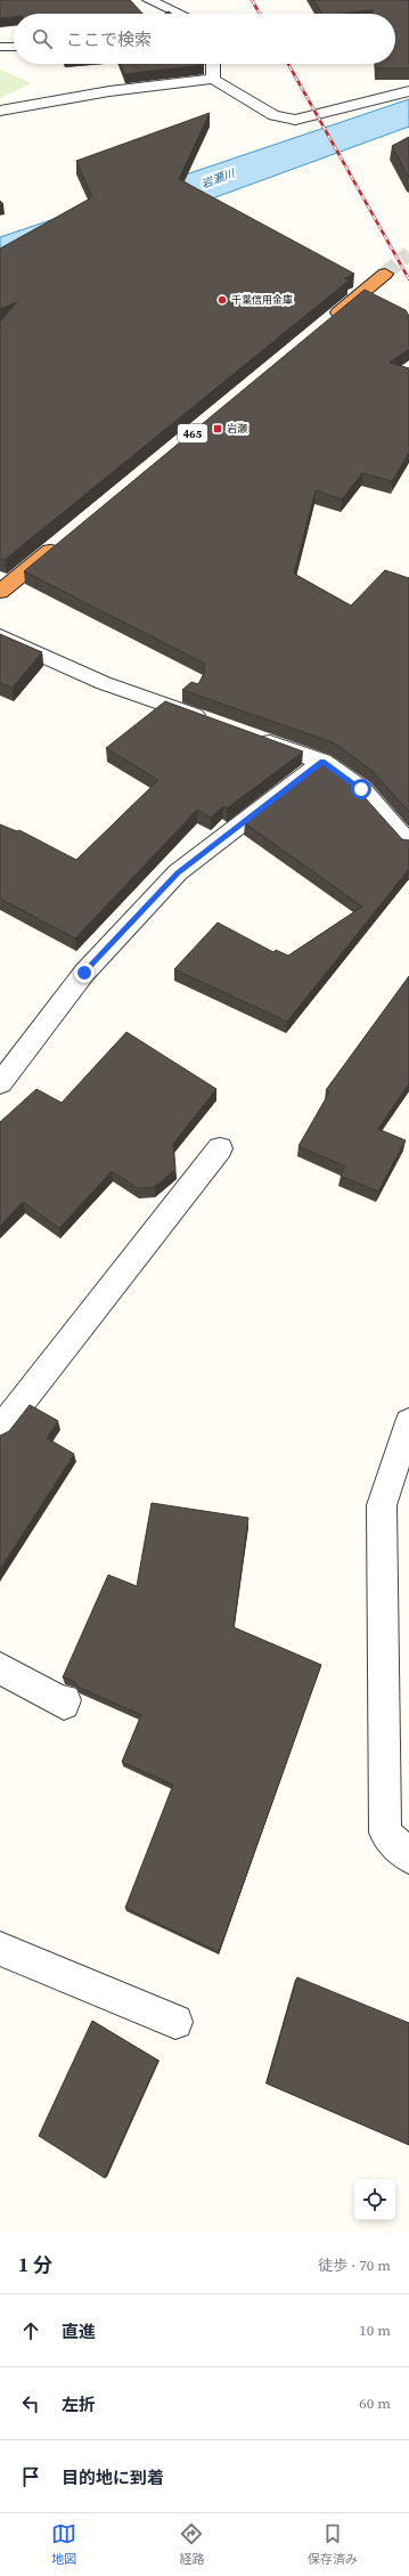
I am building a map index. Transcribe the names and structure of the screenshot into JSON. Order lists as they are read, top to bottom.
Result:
{
  "water": ["岩瀬川"],
  "places": {
    "other": ["千葉信用金庫"],
    "transit": ["岩瀬"]
  },
  "page": {
    "search": "ここで検索",
    "heading": ["1 分", "徒歩 · 70 m"],
    "list": [
      ["直進", "10 m"],
      ["左折", "60 m"],
      "目的地に到着"
    ],
    "nav": ["地図", "経路", "保存済み"]
  }
}
